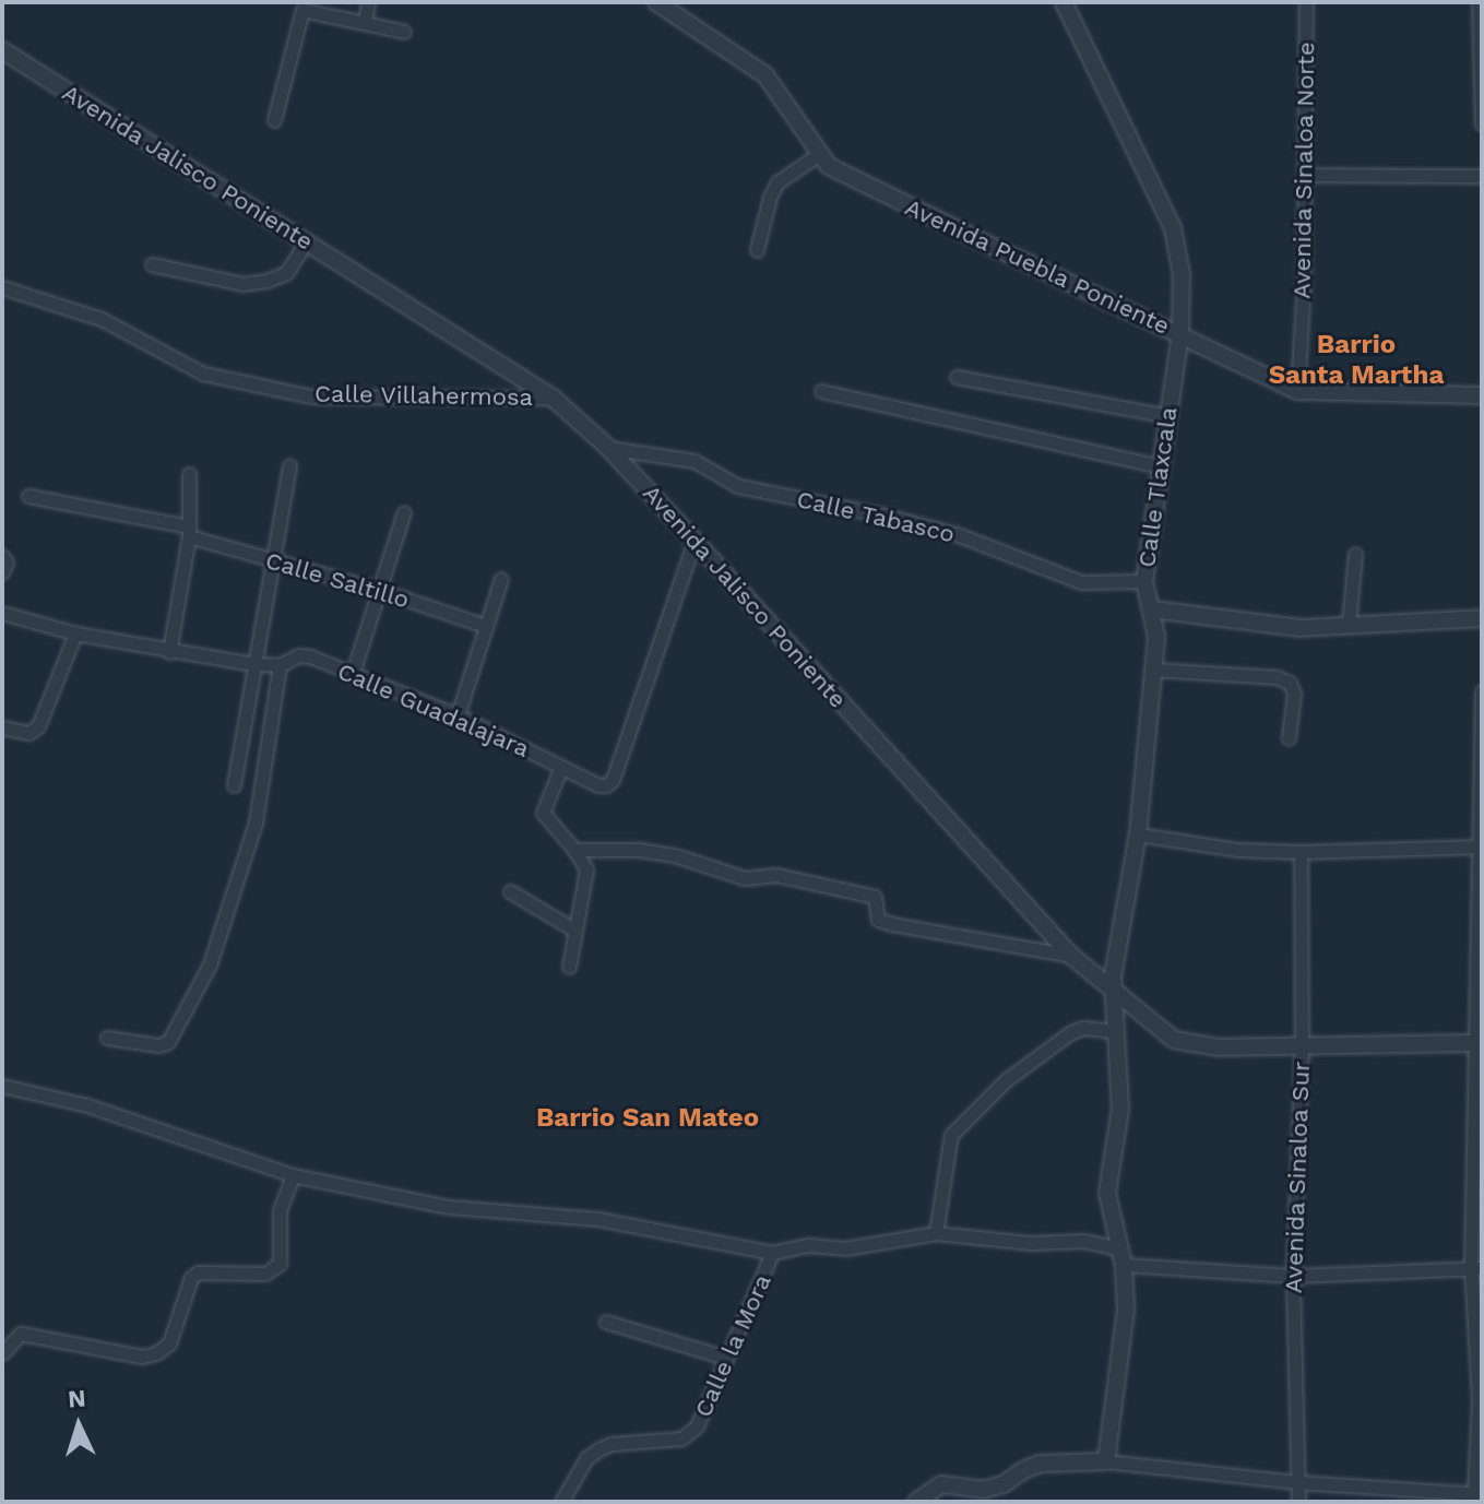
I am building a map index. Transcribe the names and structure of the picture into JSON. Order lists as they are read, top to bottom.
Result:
{
  "streets": {
    "street": [
      "Avenida Jalisco Poniente",
      "Avenida Sinaloa Norte",
      "Avenida Puebla Poniente",
      "Calle Villahermosa",
      "Calle Tlaxcala",
      "Calle Tabasco",
      "Calle Saltillo",
      "Calle Guadalajara",
      "Avenida Sinaloa Sur",
      "Calle la Mora"
    ]
  },
  "crossings": [
    ["Avenida Jalisco Poniente", "Calle Villahermosa"],
    ["Avenida Jalisco Poniente", "Calle Tlaxcala"],
    ["Avenida Jalisco Poniente", "Calle Tabasco"],
    ["Avenida Jalisco Poniente", "Calle Guadalajara"],
    ["Avenida Jalisco Poniente", "Avenida Sinaloa Sur"],
    ["Avenida Sinaloa Norte", "Avenida Puebla Poniente"],
    ["Avenida Puebla Poniente", "Calle Tlaxcala"],
    ["Calle Tlaxcala", "Calle Tabasco"]
  ],
  "districts": ["Barrio Santa Martha", "Barrio San Mateo"],
  "north": "top"
}
